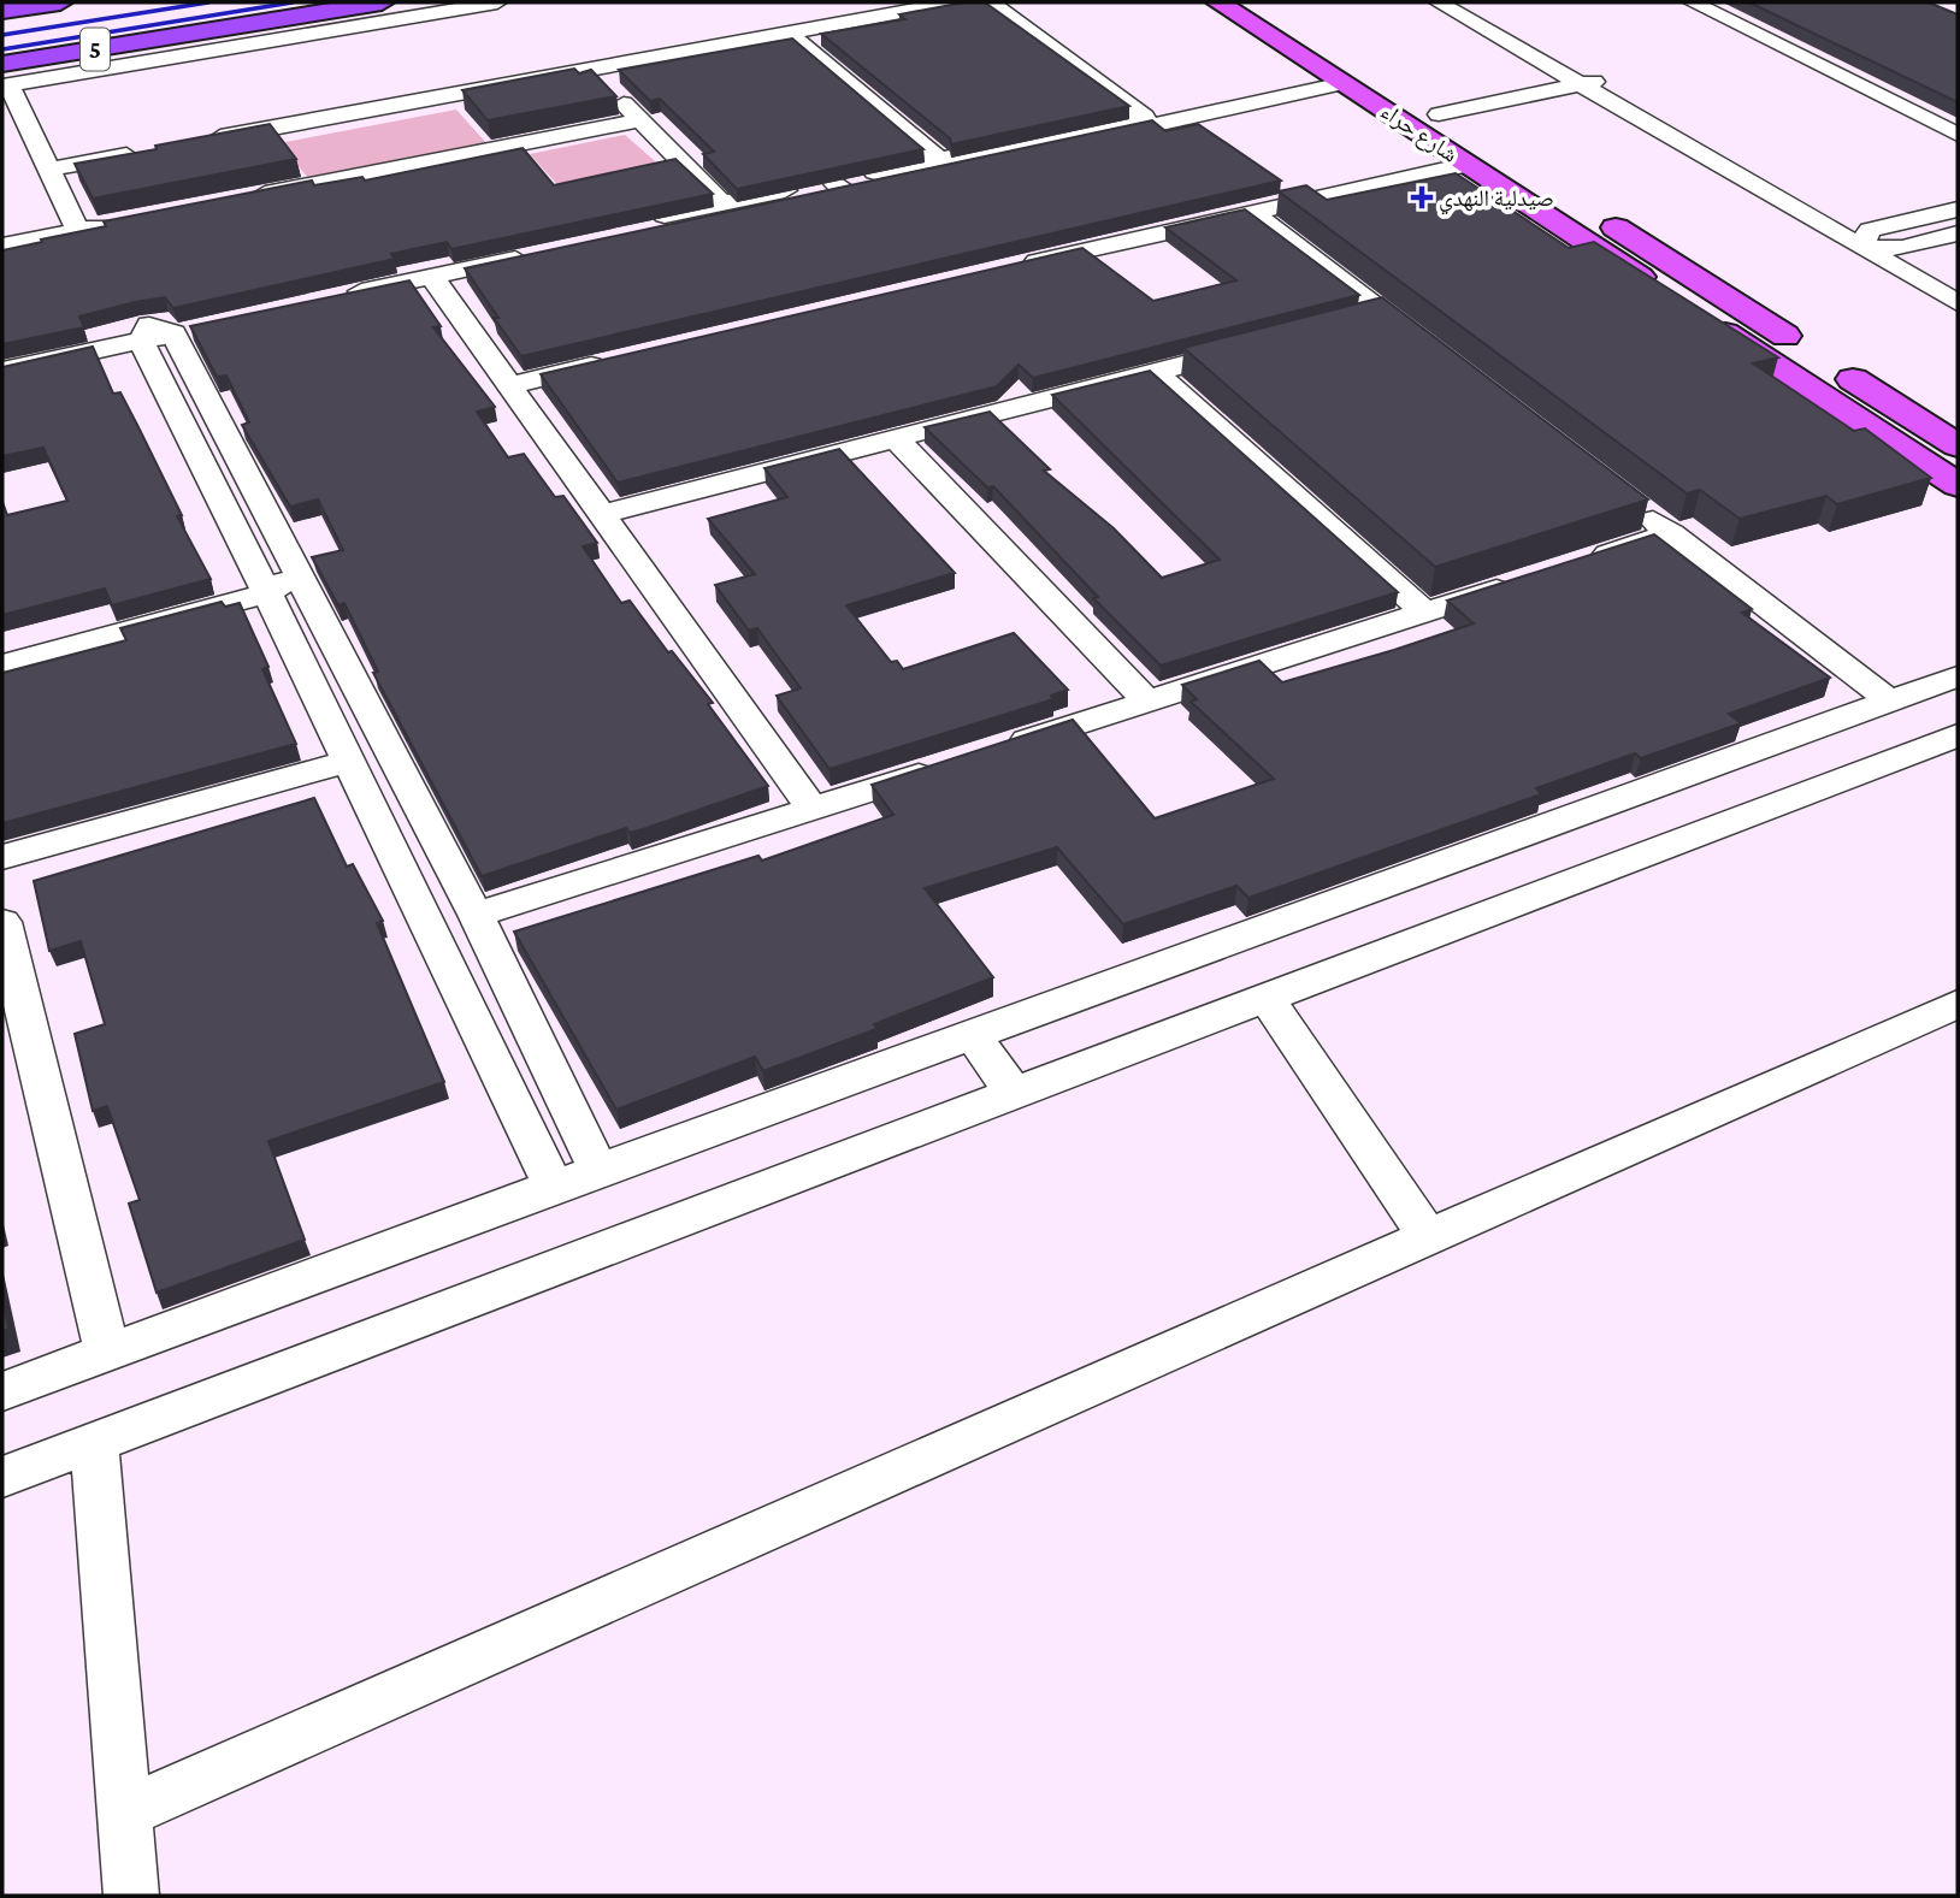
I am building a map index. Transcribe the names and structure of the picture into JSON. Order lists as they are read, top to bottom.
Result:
{
  "streets": {
    "highway": ["5"],
    "main road": ["شارع حراء"]
  },
  "places": {
    "health": ["صيدلية النهدي"]
  }
}
